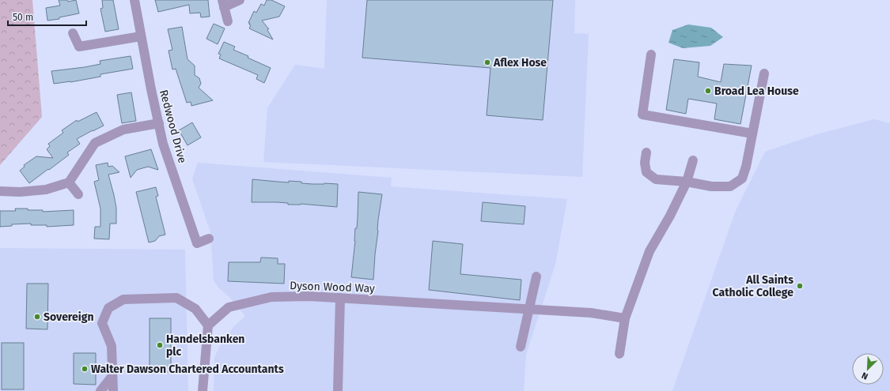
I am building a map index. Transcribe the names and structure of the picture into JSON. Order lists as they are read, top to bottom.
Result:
{
  "streets": {
    "street": ["Redwood Drive", "Dyson Wood Way"]
  },
  "places": [
    "Aflex Hose",
    "Broad Lea House",
    "All Saints Catholic College",
    "Sovereign",
    "Handelsbanken plc",
    "Walter Dawson Chartered Accountants"
  ],
  "scale_bar": "50 m",
  "north": "bottom left"
}
